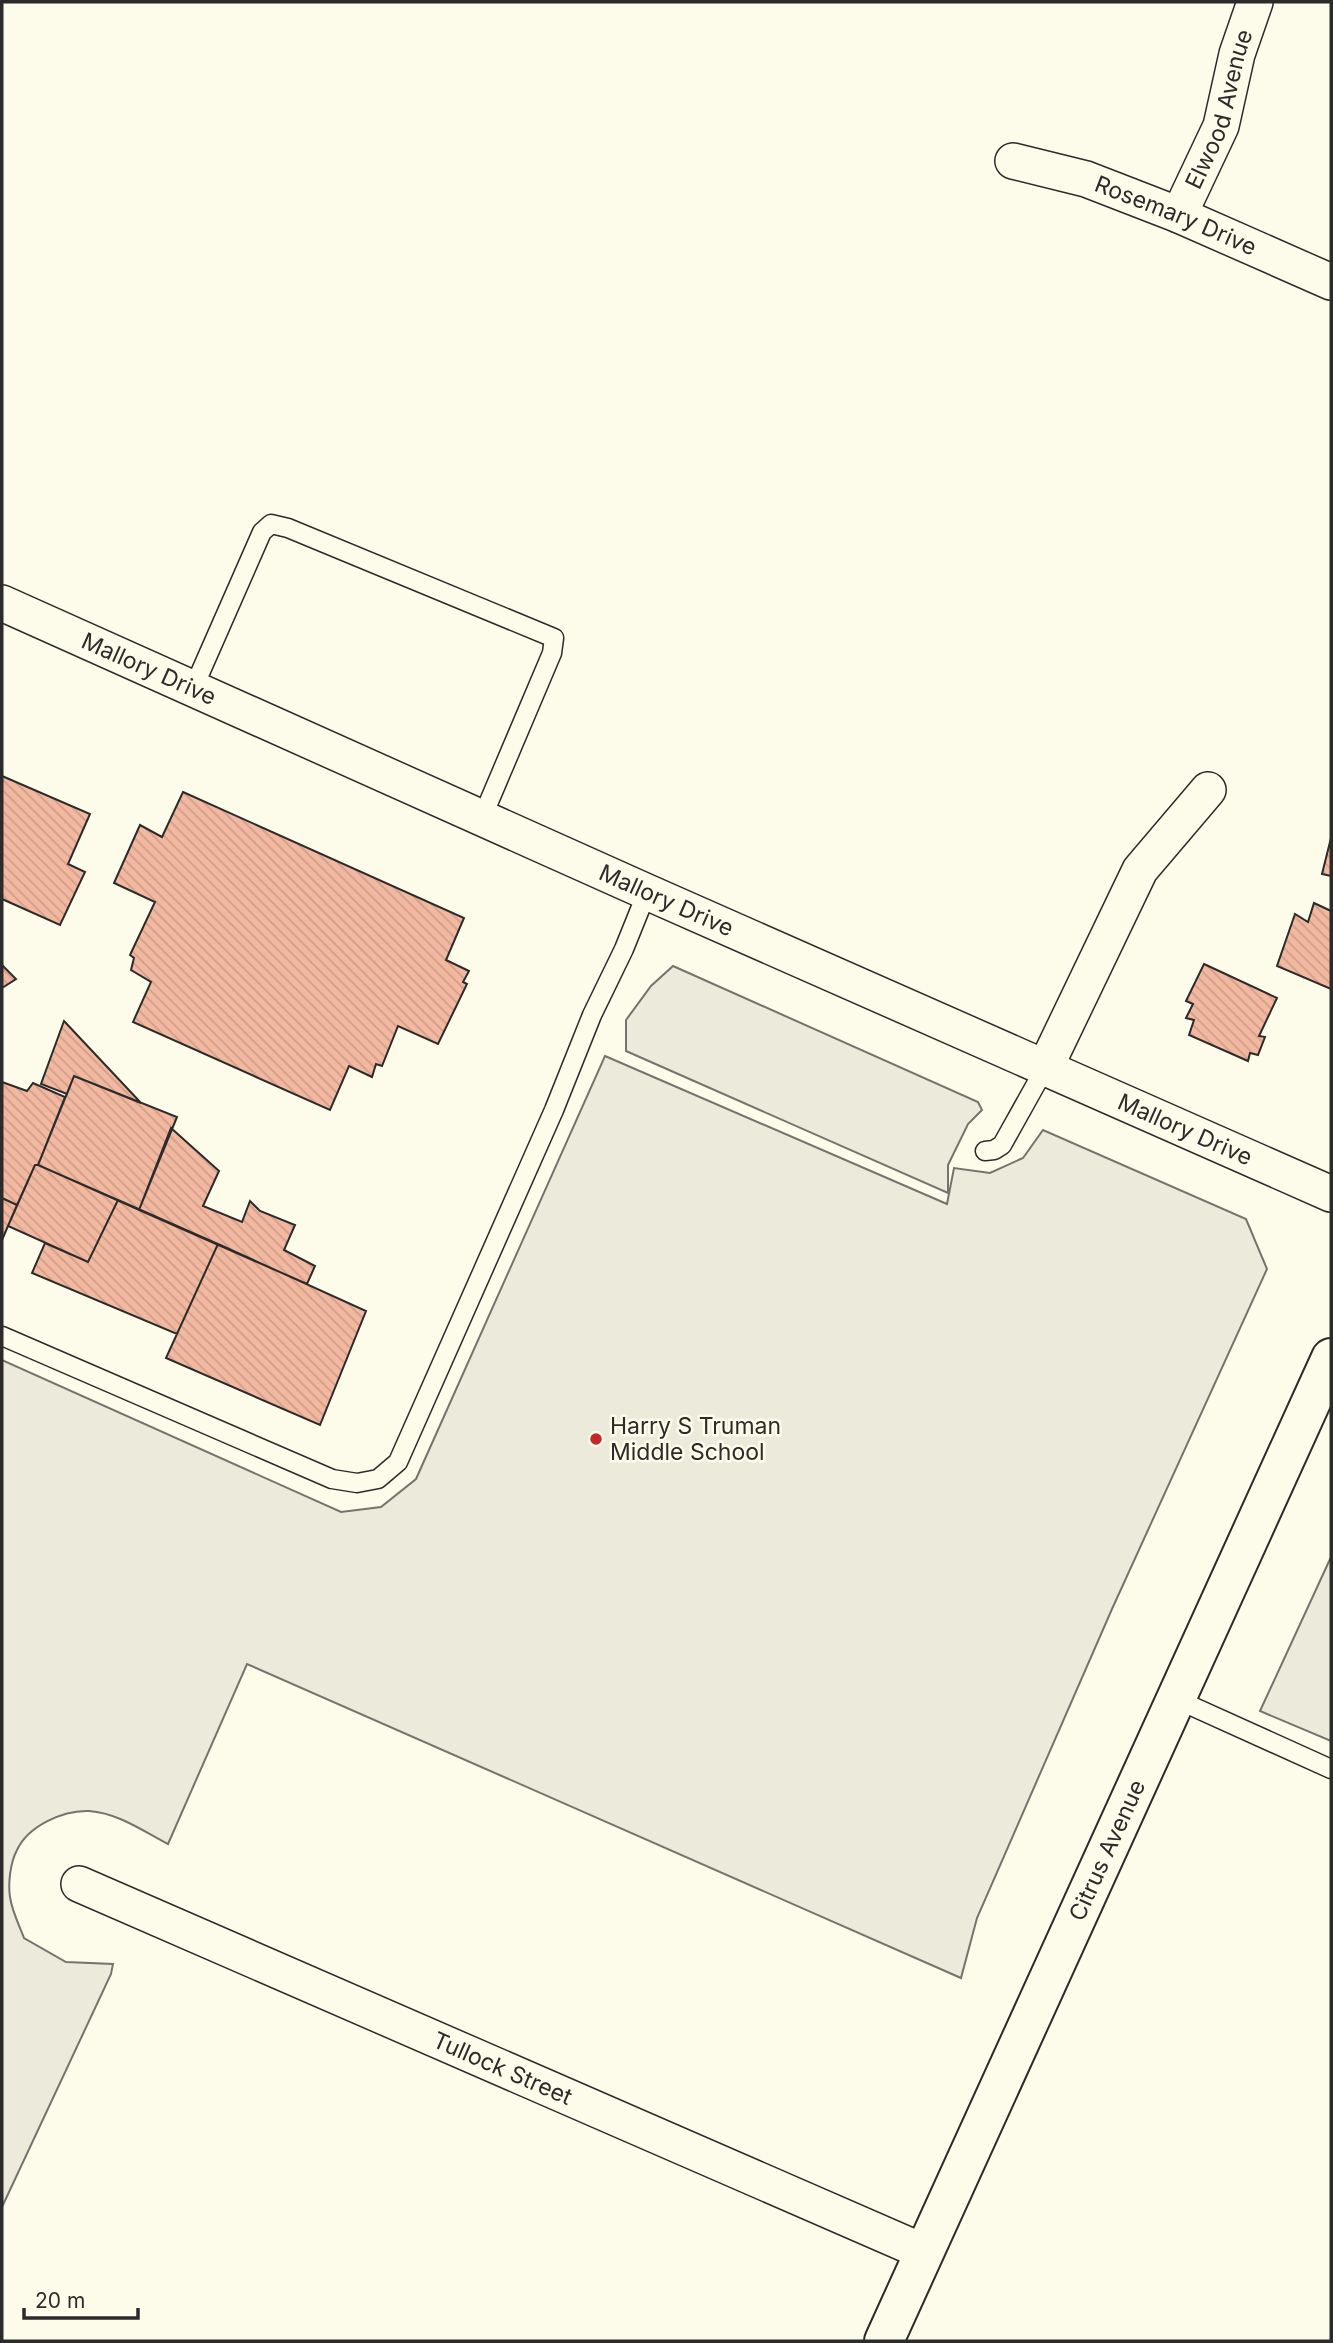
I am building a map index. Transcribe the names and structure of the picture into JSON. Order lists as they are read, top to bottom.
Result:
{
  "streets": {
    "main road": ["Citrus Avenue"],
    "street": [
      "Elwood Avenue",
      "Rosemary Drive",
      "Mallory Drive",
      "Tullock Street"
    ]
  },
  "crossings": [
    ["Elwood Avenue", "Rosemary Drive"],
    ["Citrus Avenue", "Tullock Street"]
  ],
  "places": ["Harry S Truman Middle School"],
  "scale_bar": "20 m"
}
